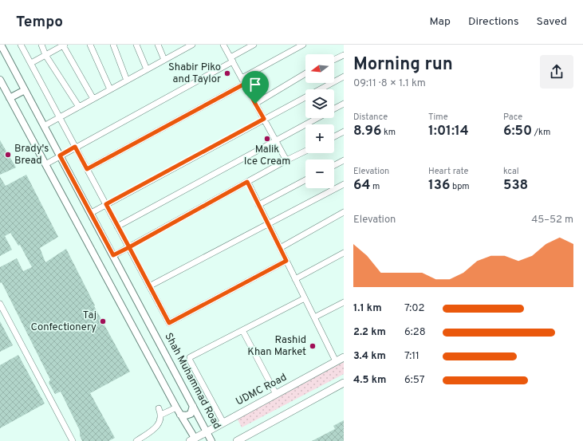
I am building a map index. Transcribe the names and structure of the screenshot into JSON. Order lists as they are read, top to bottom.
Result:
{
  "streets": {
    "main road": ["UDMC Road"],
    "street": ["Shah Muhammad Road"]
  },
  "crossings": [
    ["Shah Muhammad Road", "UDMC Road"]
  ],
  "places": [
    "Shabir Piko and Taylor",
    "Malik Ice Cream",
    "Brady's Bread",
    "Taj Confectionery",
    "Rashid Khan Market"
  ],
  "north": "left",
  "page": {
    "header": "Tempo",
    "nav": ["Map", "Directions", "Saved"],
    "heading": ["Morning run", "09:11 · 8 × 1.1 km"],
    "map_buttons": ["+", "−"],
    "stats": [
      ["Distance", "8.96 km"],
      ["Time", "1:01:14"],
      ["Pace", "6:50 /km"],
      ["Elevation", "64 m"],
      ["Heart rate", "136 bpm"],
      ["kcal", "538"]
    ],
    "chart": ["Elevation", "45–52 m"],
    "list": [
      {
        "name": "1.1 km",
        "note": "7:02"
      },
      {
        "name": "2.2 km",
        "note": "6:28"
      },
      {
        "name": "3.4 km",
        "note": "7:11"
      },
      {
        "name": "4.5 km",
        "note": "6:57"
      }
    ]
  }
}
